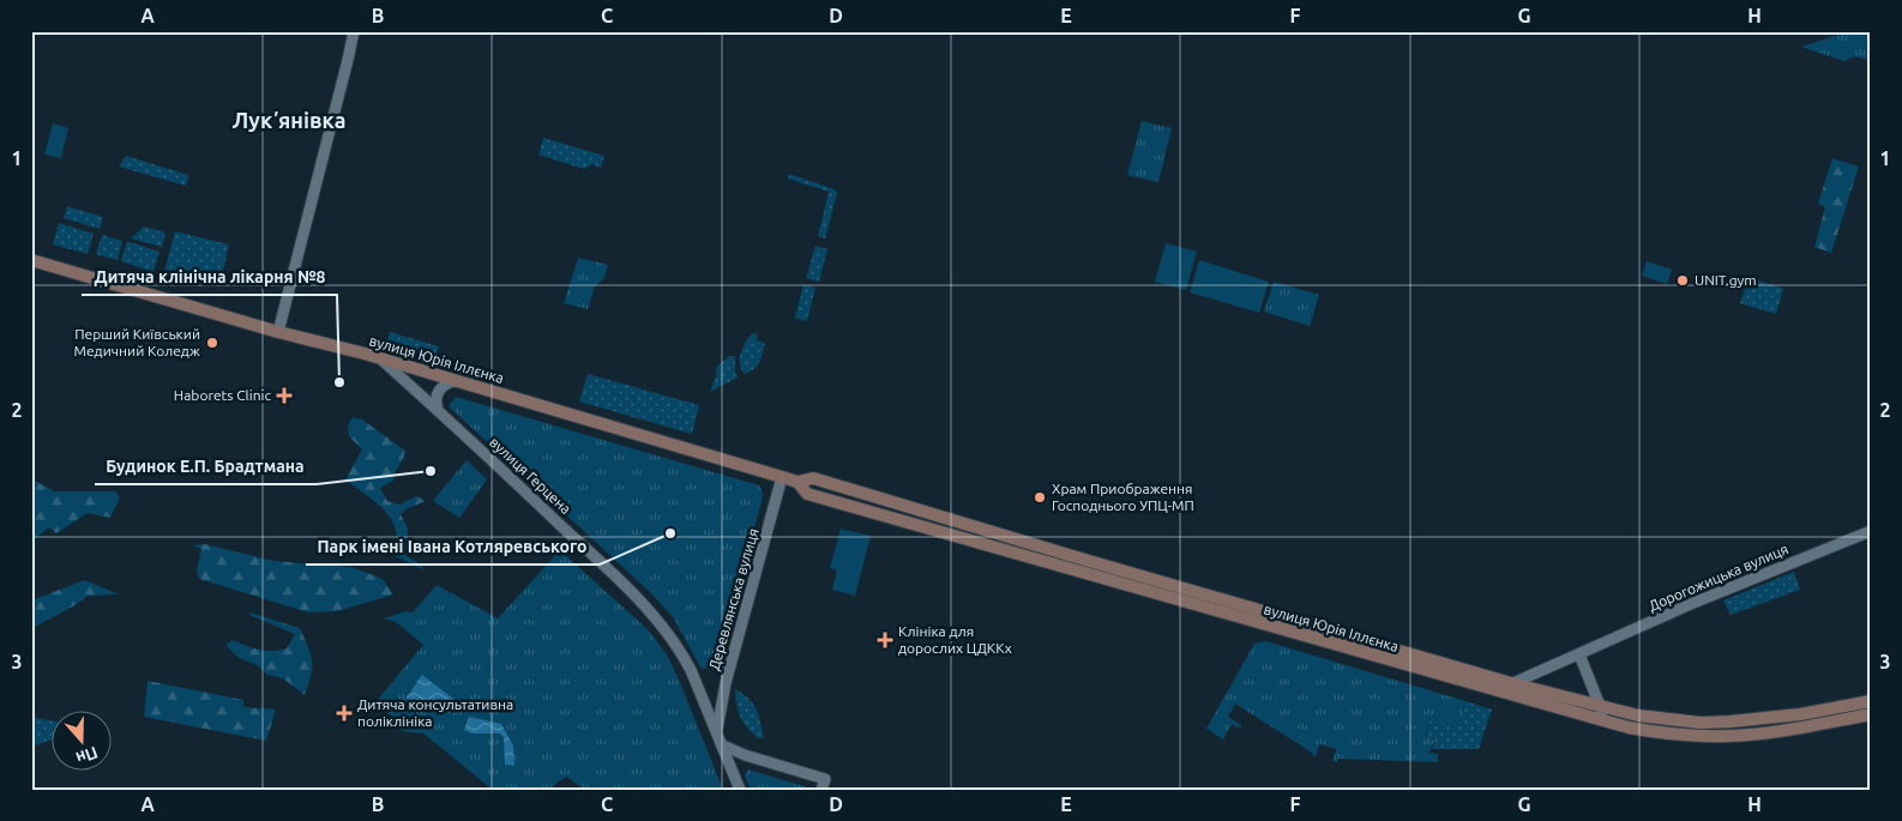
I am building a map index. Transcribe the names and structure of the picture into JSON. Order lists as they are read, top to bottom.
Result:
{
  "streets": {
    "main road": ["вулиця Юрія Іллєнка"],
    "street": ["вулиця Герцена", "Дорогожицька вулиця", "Деревлянська вулиця"]
  },
  "crossings": [
    ["вулиця Юрія Іллєнка", "вулиця Герцена"],
    ["вулиця Юрія Іллєнка", "Дорогожицька вулиця"],
    ["вулиця Юрія Іллєнка", "Деревлянська вулиця"],
    ["вулиця Герцена", "Деревлянська вулиця"]
  ],
  "districts": ["Лукʼянівка"],
  "places": {
    "other": [
      "UNIT.gym",
      "Перший Київський Медичний Коледж",
      "Дитяча клінічна лікарня №8",
      "Будинок Е.П. Брадтмана",
      "Храм Приображення Господнього УПЦ-МП",
      "Парк імені Івана Котляревського"
    ],
    "health": ["Haborets Clinic", "Клініка для дорослих ЦДККх", "Дитяча консультативна поліклініка"]
  },
  "north": "bottom",
  "grid": {
    "columns": [
      "A",
      "B",
      "C",
      "D",
      "E",
      "F",
      "G",
      "H"
    ],
    "rows": ["1", "2", "3"]
  }
}
